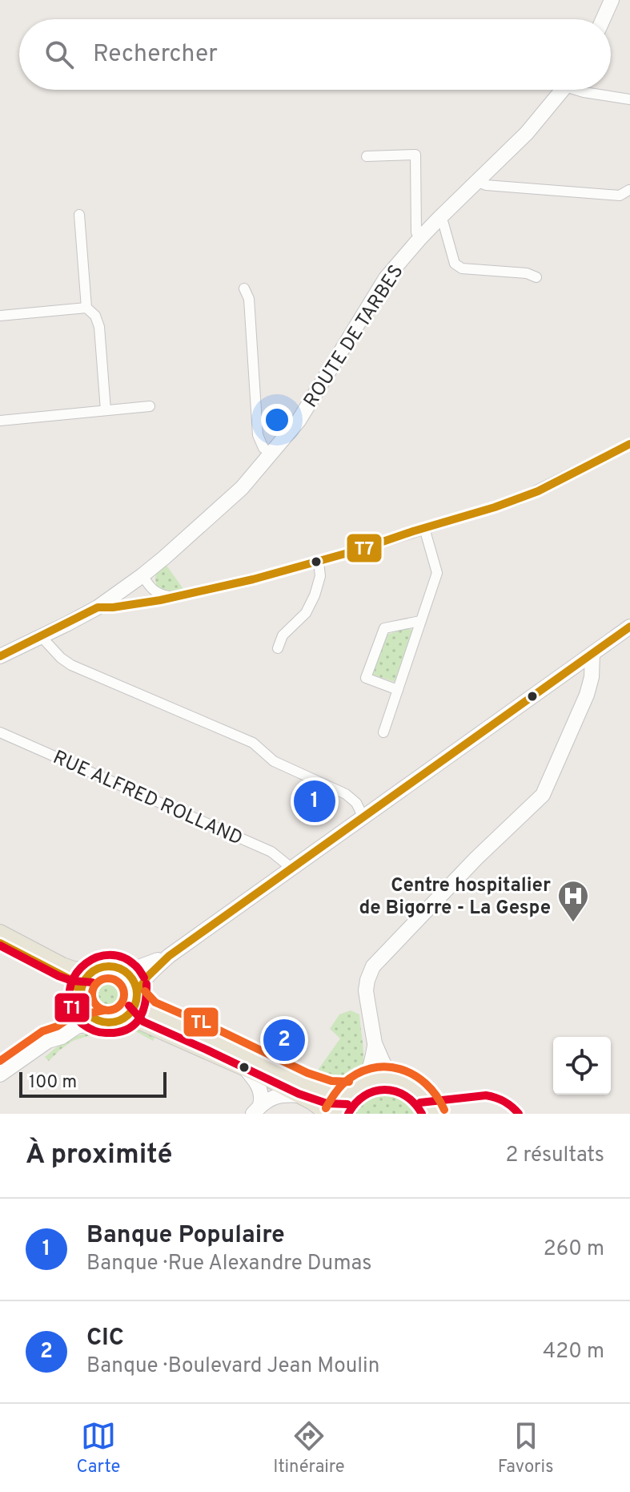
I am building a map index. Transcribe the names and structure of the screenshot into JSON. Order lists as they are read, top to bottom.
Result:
{
  "streets": {
    "street": ["ROUTE DE TARBES", "RUE ALFRED ROLLAND"]
  },
  "places": {
    "hospital": ["Centre hospitalier de Bigorre - La Gespe"]
  },
  "lines": ["transit line T7", "transit line T1", "transit line TL"],
  "scale_bar": "100 m",
  "page": {
    "search": "Rechercher",
    "pins": ["1", "2"],
    "scale": "100 m",
    "heading": ["À proximité", "2 résultats"],
    "list": [
      {
        "mark": "1",
        "name": "Banque Populaire",
        "note": "Banque · Rue Alexandre Dumas",
        "value": "260 m"
      },
      {
        "mark": "2",
        "name": "CIC",
        "note": "Banque · Boulevard Jean Moulin",
        "value": "420 m"
      }
    ],
    "nav": ["Carte", "Itinéraire", "Favoris"]
  }
}
